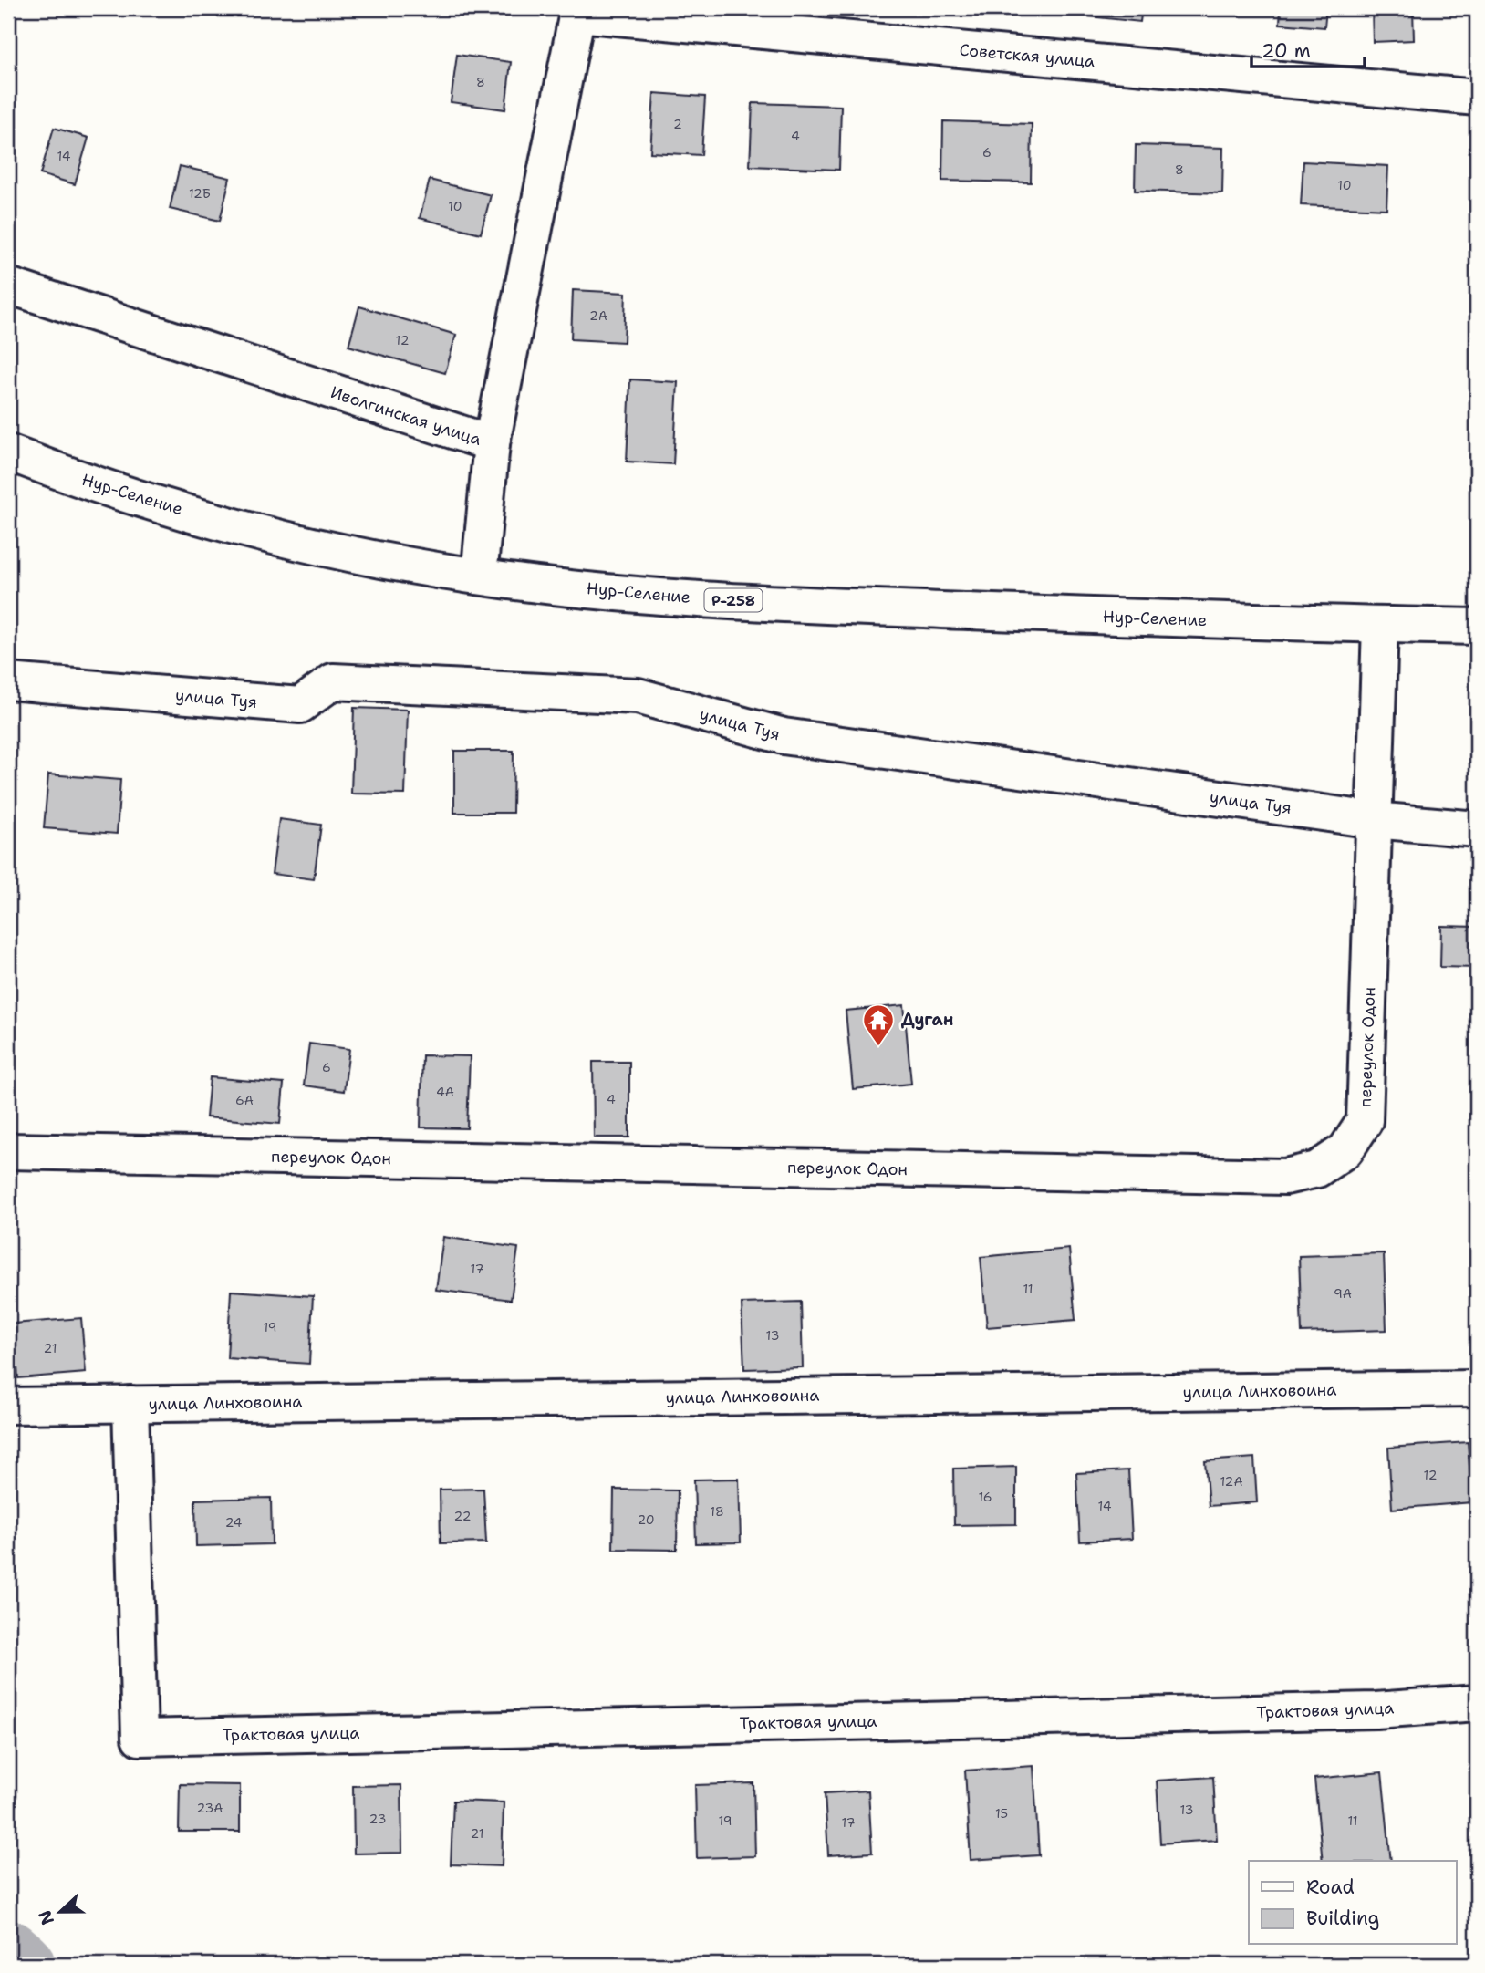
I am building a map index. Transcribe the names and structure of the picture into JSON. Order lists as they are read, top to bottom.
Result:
{
  "streets": {
    "main road": [
      "Советская улица",
      "Иволгинская улица",
      "Нур-Селение",
      "Р-258",
      "улица Туя",
      "переулок Одон",
      "улица Линховоина",
      "Трактовая улица"
    ]
  },
  "crossings": [
    ["Советская улица", "Иволгинская улица"],
    ["Нур-Селение", "переулок Одон"],
    ["улица Туя", "переулок Одон"],
    ["улица Линховоина", "Трактовая улица"]
  ],
  "places": {
    "temple": ["Дуган"]
  },
  "house_numbers": [
    "8",
    "2",
    "4",
    "6",
    "14",
    "8",
    "10",
    "12Б",
    "10",
    "2А",
    "12",
    "6",
    "4А",
    "4",
    "6А",
    "17",
    "11",
    "9А",
    "19",
    "13",
    "21",
    "12",
    "12А",
    "16",
    "14",
    "18",
    "22",
    "20",
    "24",
    "23А",
    "13",
    "15",
    "23",
    "19",
    "11",
    "17",
    "21"
  ],
  "legend": ["Road", "Building"],
  "scale_bar": "20 m",
  "north": "left"
}
